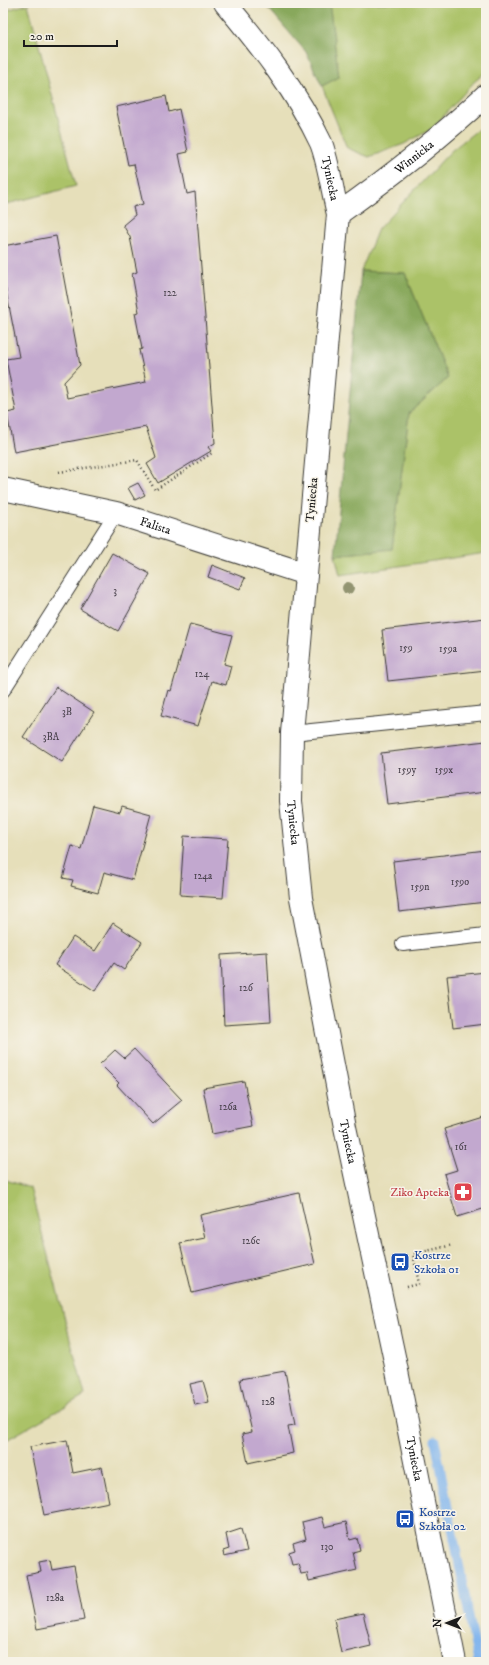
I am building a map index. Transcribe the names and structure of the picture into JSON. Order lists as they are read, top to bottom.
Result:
{
  "streets": {
    "street": ["Winnicka", "Tyniecka", "Falista"]
  },
  "crossings": [
    ["Winnicka", "Tyniecka"],
    ["Tyniecka", "Falista"]
  ],
  "places": {
    "pharmacy": ["Ziko Apteka"],
    "bus stop": ["Kostrze Szkoła 01", "Kostrze Szkoła 02"]
  },
  "house_numbers": [
    "122",
    "3",
    "159",
    "159a",
    "124",
    "3B",
    "3BA",
    "159y",
    "159x",
    "124a",
    "159o",
    "159n",
    "126",
    "126a",
    "161",
    "126c",
    "128",
    "130",
    "128a"
  ],
  "scale_bar": "20 m",
  "north": "left"
}
